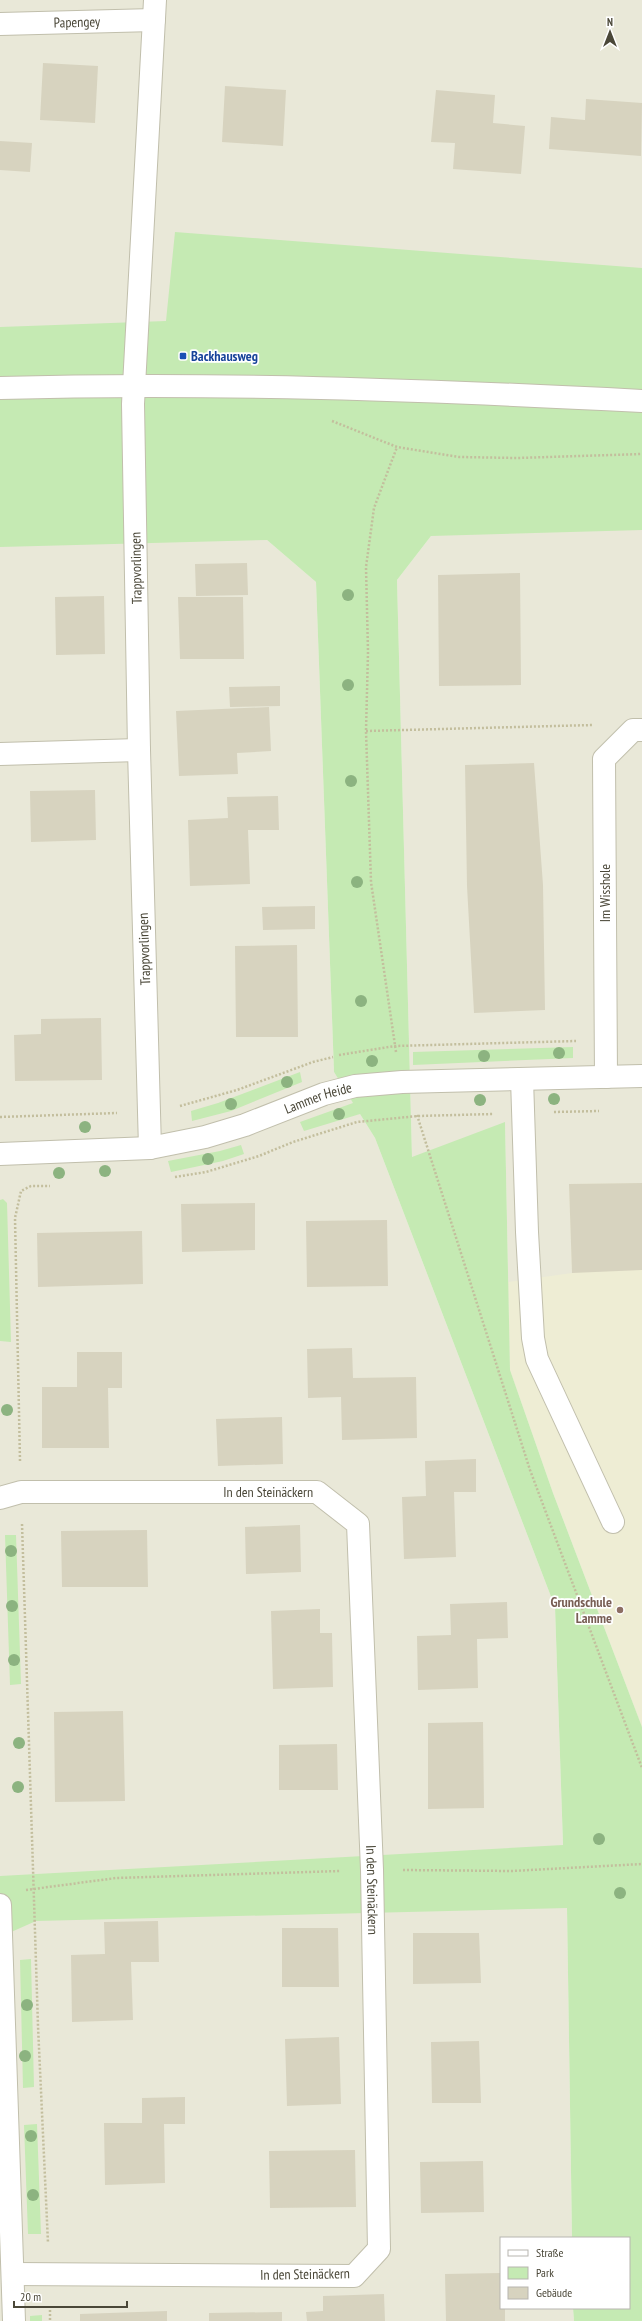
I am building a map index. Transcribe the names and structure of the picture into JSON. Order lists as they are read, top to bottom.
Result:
{
  "streets": {
    "street": [
      "Papengey",
      "Trappvorlingen",
      "Im Wisshole",
      "Lammer Heide",
      "In den Steinäckern"
    ]
  },
  "crossings": [
    ["Trappvorlingen", "Lammer Heide"],
    ["Im Wisshole", "Lammer Heide"]
  ],
  "places": {
    "transit": ["Backhausweg"],
    "other": ["Grundschule Lamme"]
  },
  "legend": ["Straße", "Park", "Gebäude"],
  "scale_bar": "20 m",
  "north": "top"
}
